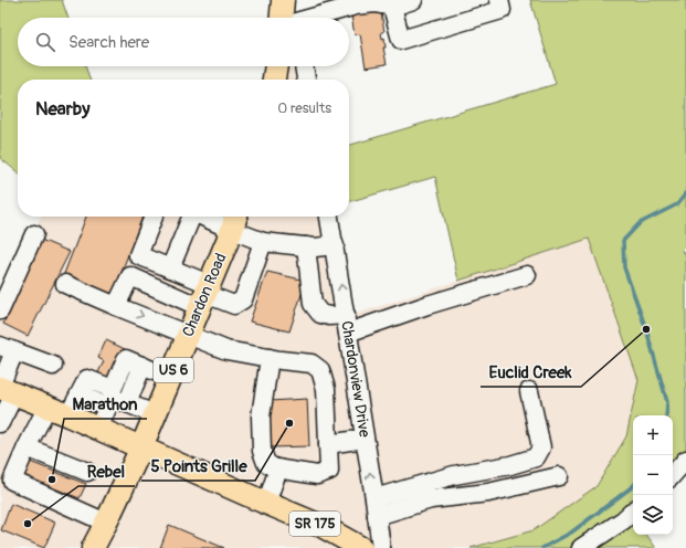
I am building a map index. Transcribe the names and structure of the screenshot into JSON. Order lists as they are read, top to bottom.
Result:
{
  "streets": {
    "main road": ["Chardon Road", "US 6", "SR 175"],
    "street": ["Chardonview Drive"]
  },
  "crossings": [
    ["Chardon Road", "SR 175"]
  ],
  "one_way": ["Chardonview Drive"],
  "places": [
    "Euclid Creek",
    "5 Points Grille",
    "Marathon",
    "Rebel"
  ],
  "page": {
    "search": "Search here",
    "heading": ["Nearby", "0 results"],
    "map_buttons": ["+", "−"]
  }
}
